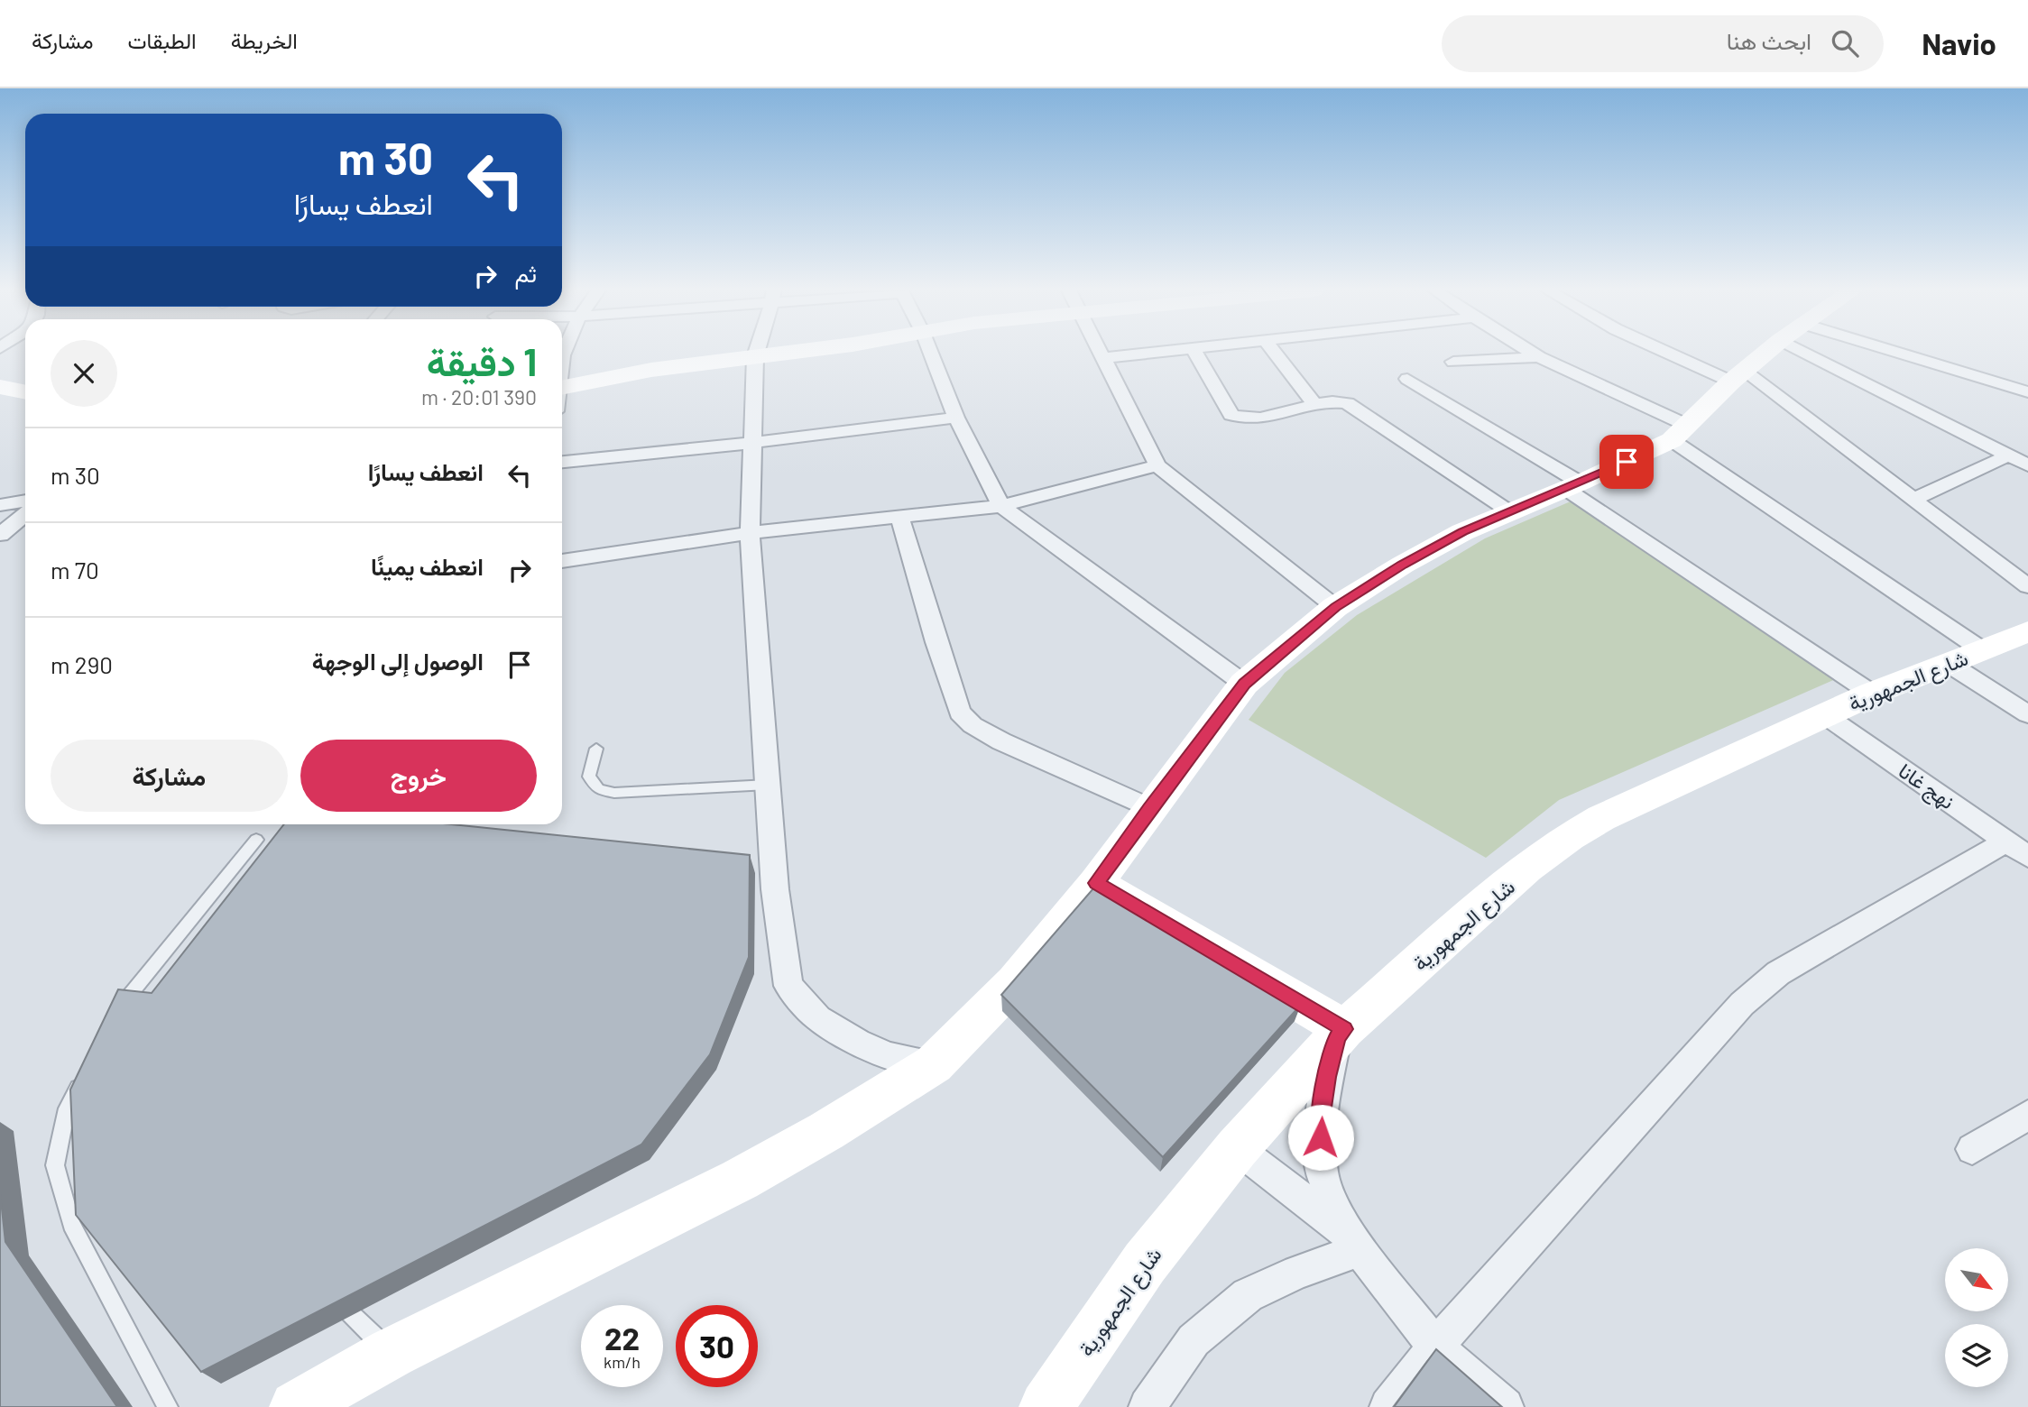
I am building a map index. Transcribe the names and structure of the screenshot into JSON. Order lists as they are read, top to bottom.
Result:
{
  "streets": {
    "street": ["شارع الجمهورية", "نهج غانا"]
  },
  "crossings": [
    ["شارع الجمهورية", "نهج غانا"]
  ],
  "north": "bottom right",
  "page": {
    "header": "Navio",
    "search": "ابحث هنا",
    "nav": ["الخريطة", "الطبقات", "مشاركة"],
    "turn": ["30 m", "انعطف يسارًا"],
    "then": "ثم",
    "heading": ["1 دقيقة", "390 m · 20:01"],
    "list": [
      {
        "name": "انعطف يسارًا",
        "value": "30 m"
      },
      {
        "name": "انعطف يمينًا",
        "value": "70 m"
      },
      {
        "name": "الوصول إلى الوجهة",
        "value": "290 m"
      }
    ],
    "buttons": ["خروج", "مشاركة"],
    "speed": "22 km/h",
    "limit": "30"
  }
}
